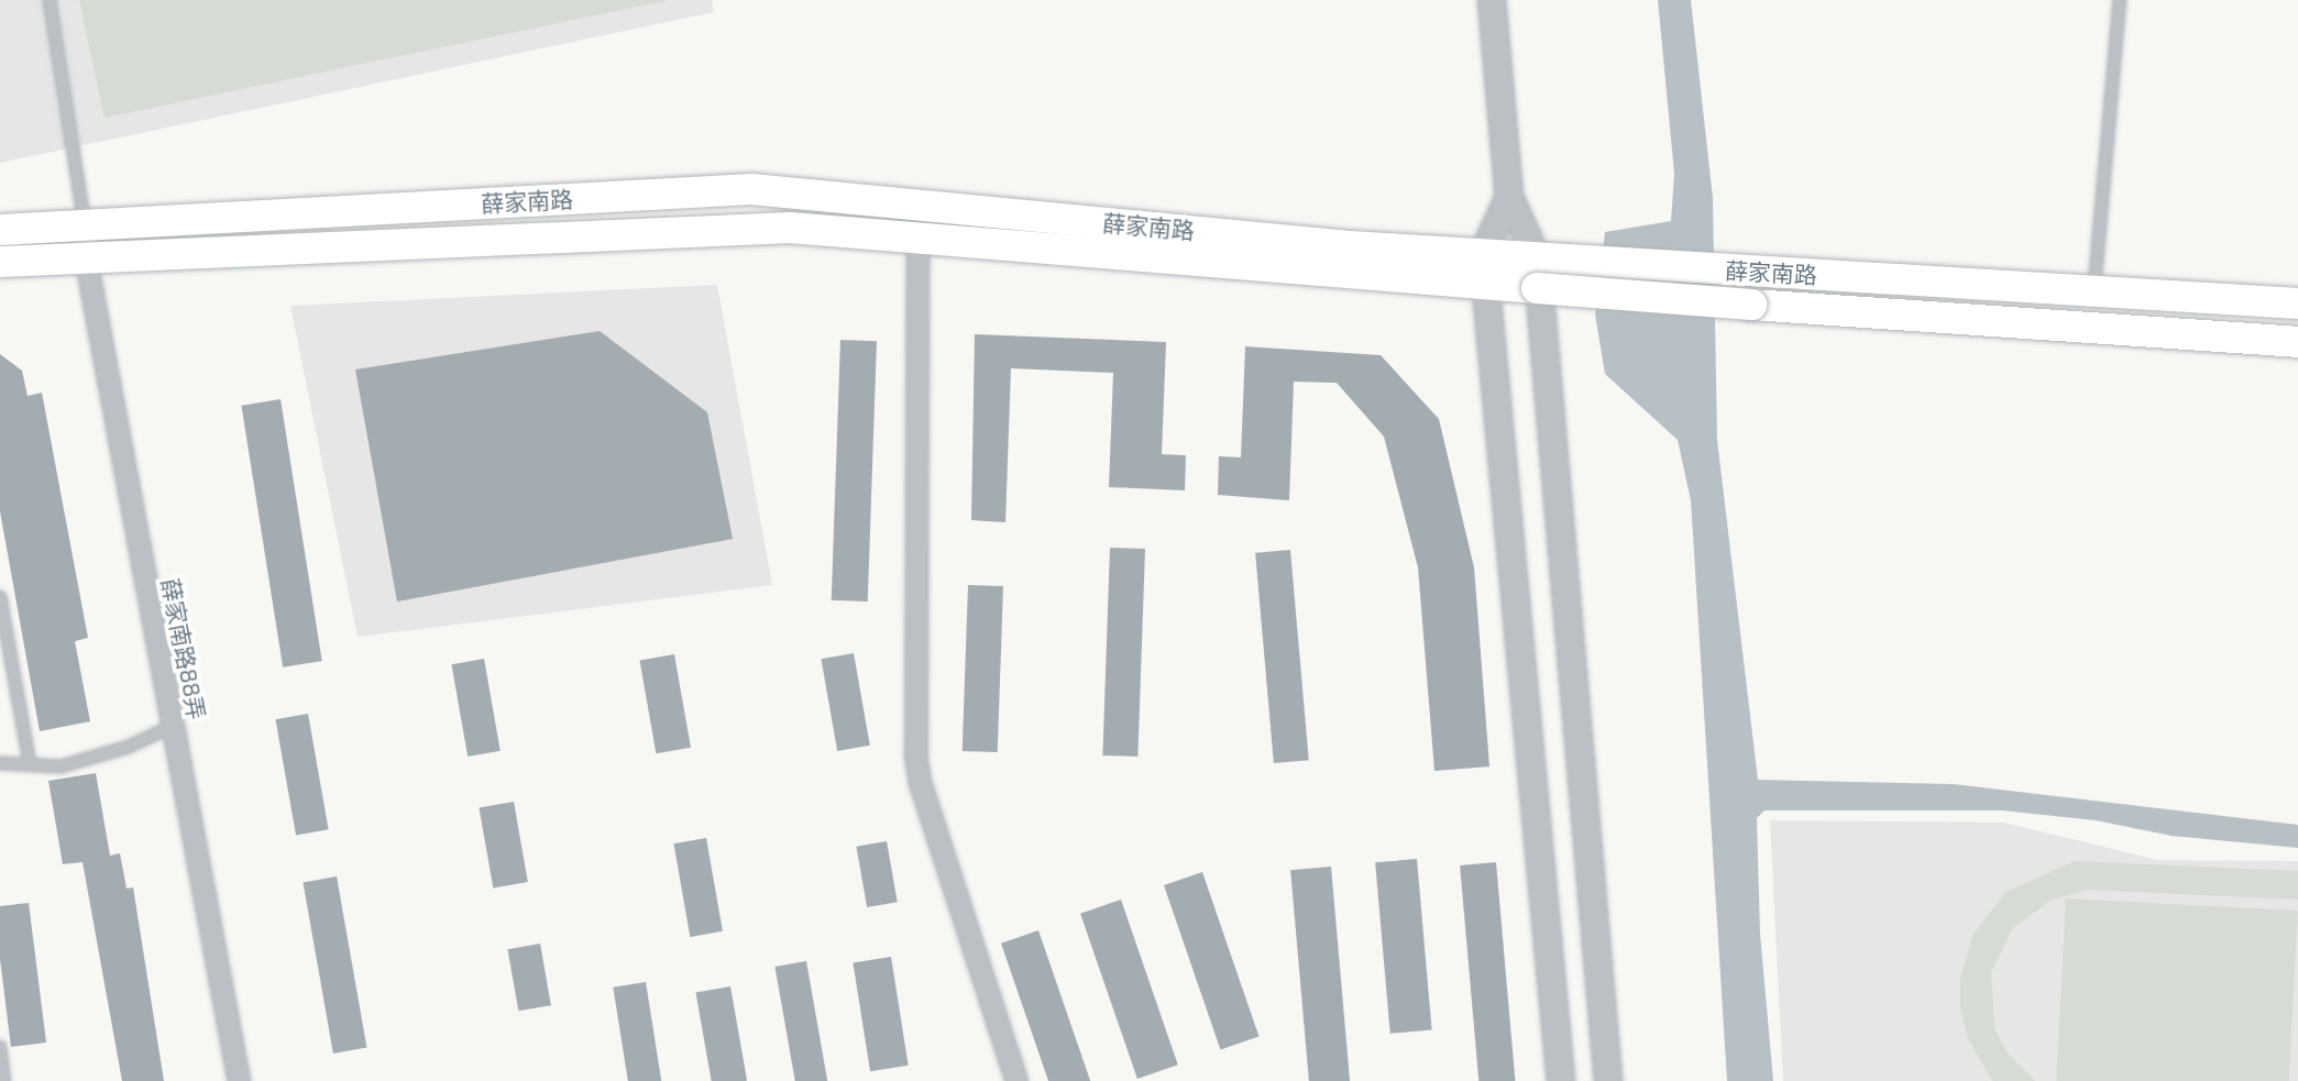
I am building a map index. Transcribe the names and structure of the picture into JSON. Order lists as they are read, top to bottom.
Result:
{
  "streets": {
    "main road": ["薛家南路"],
    "street": ["薛家南路88弄"]
  },
  "crossings": [
    ["薛家南路", "薛家南路88弄"]
  ]
}
